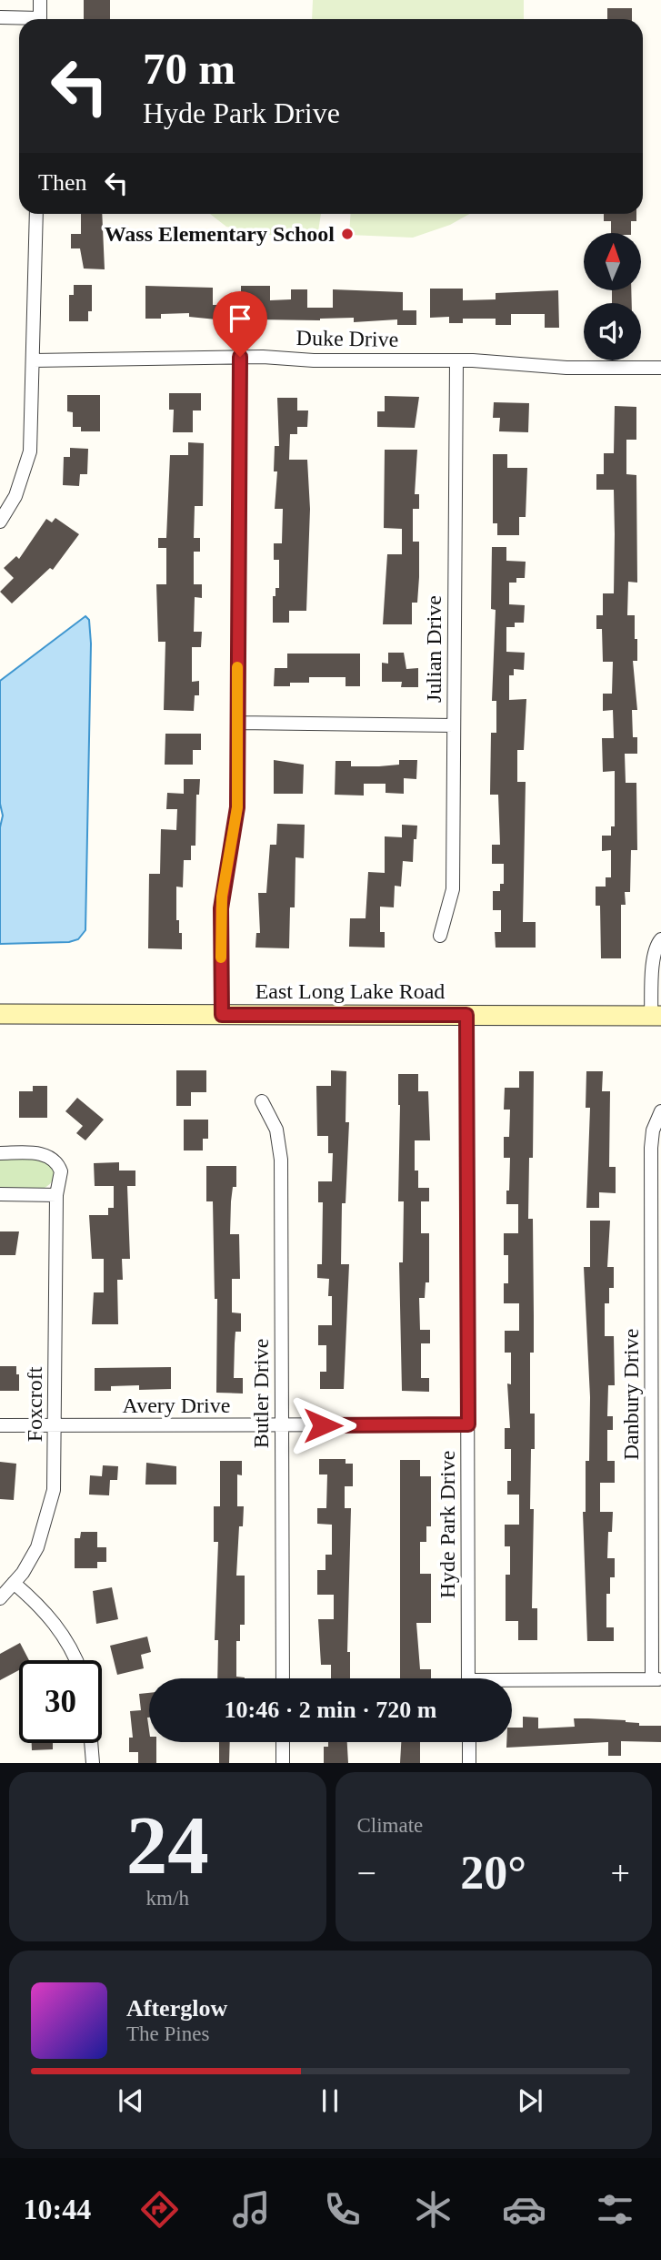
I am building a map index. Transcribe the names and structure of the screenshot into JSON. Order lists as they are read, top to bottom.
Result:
{
  "streets": {
    "main road": ["East Long Lake Road"],
    "street": [
      "Duke Drive",
      "Julian Drive",
      "Butler Drive",
      "Danbury Drive",
      "Foxcroft",
      "Avery Drive",
      "Hyde Park Drive"
    ]
  },
  "crossings": [
    ["Duke Drive", "Julian Drive"],
    ["East Long Lake Road", "Hyde Park Drive"],
    ["Butler Drive", "Avery Drive"],
    ["Foxcroft", "Avery Drive"],
    ["Avery Drive", "Hyde Park Drive"]
  ],
  "places": ["Wass Elementary School"],
  "north": "top",
  "page": {
    "turn": ["70 m", "Hyde Park Drive"],
    "then": "Then",
    "limit": "30",
    "trip": "10:46 · 2 min · 720 m",
    "tile": [
      ["24", "km/h"],
      "Climate"
    ],
    "heat": ["−", "20°", "+"],
    "song": ["Afterglow", "The Pines"],
    "tabs": "10:44"
  }
}
